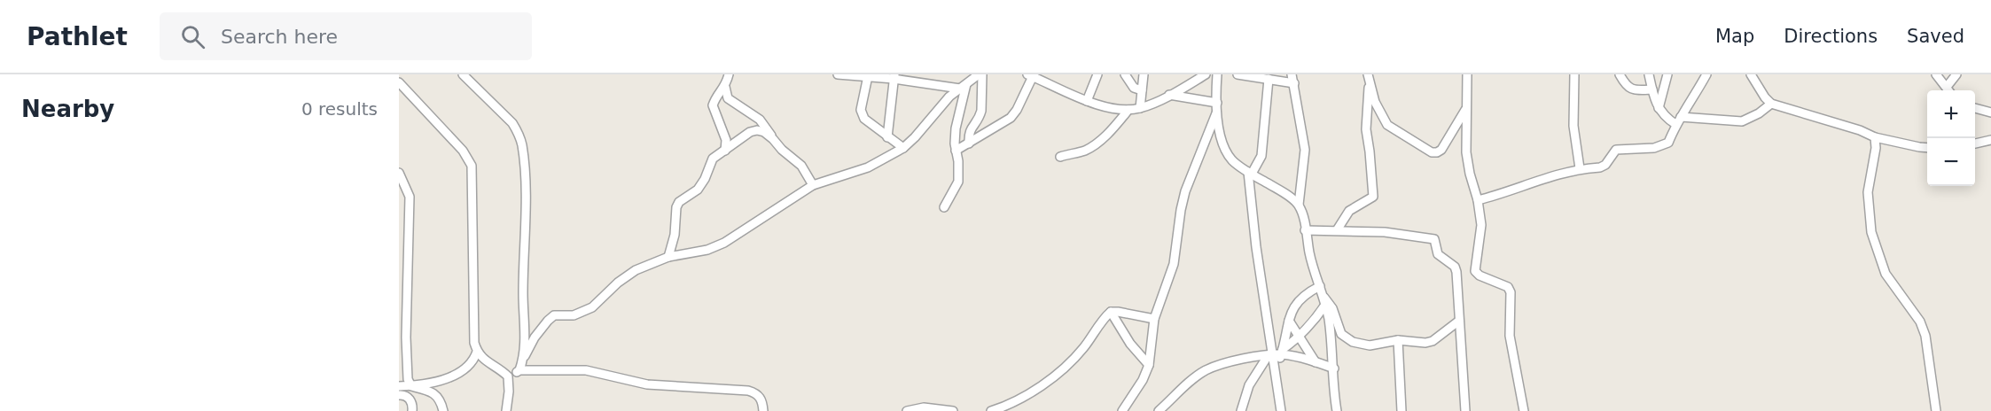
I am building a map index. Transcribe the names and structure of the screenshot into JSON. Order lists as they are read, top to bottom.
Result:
{
  "page": {
    "header": "Pathlet",
    "search": "Search here",
    "nav": ["Map", "Directions", "Saved"],
    "heading": ["Nearby", "0 results"],
    "map_buttons": ["+", "−"]
  }
}
